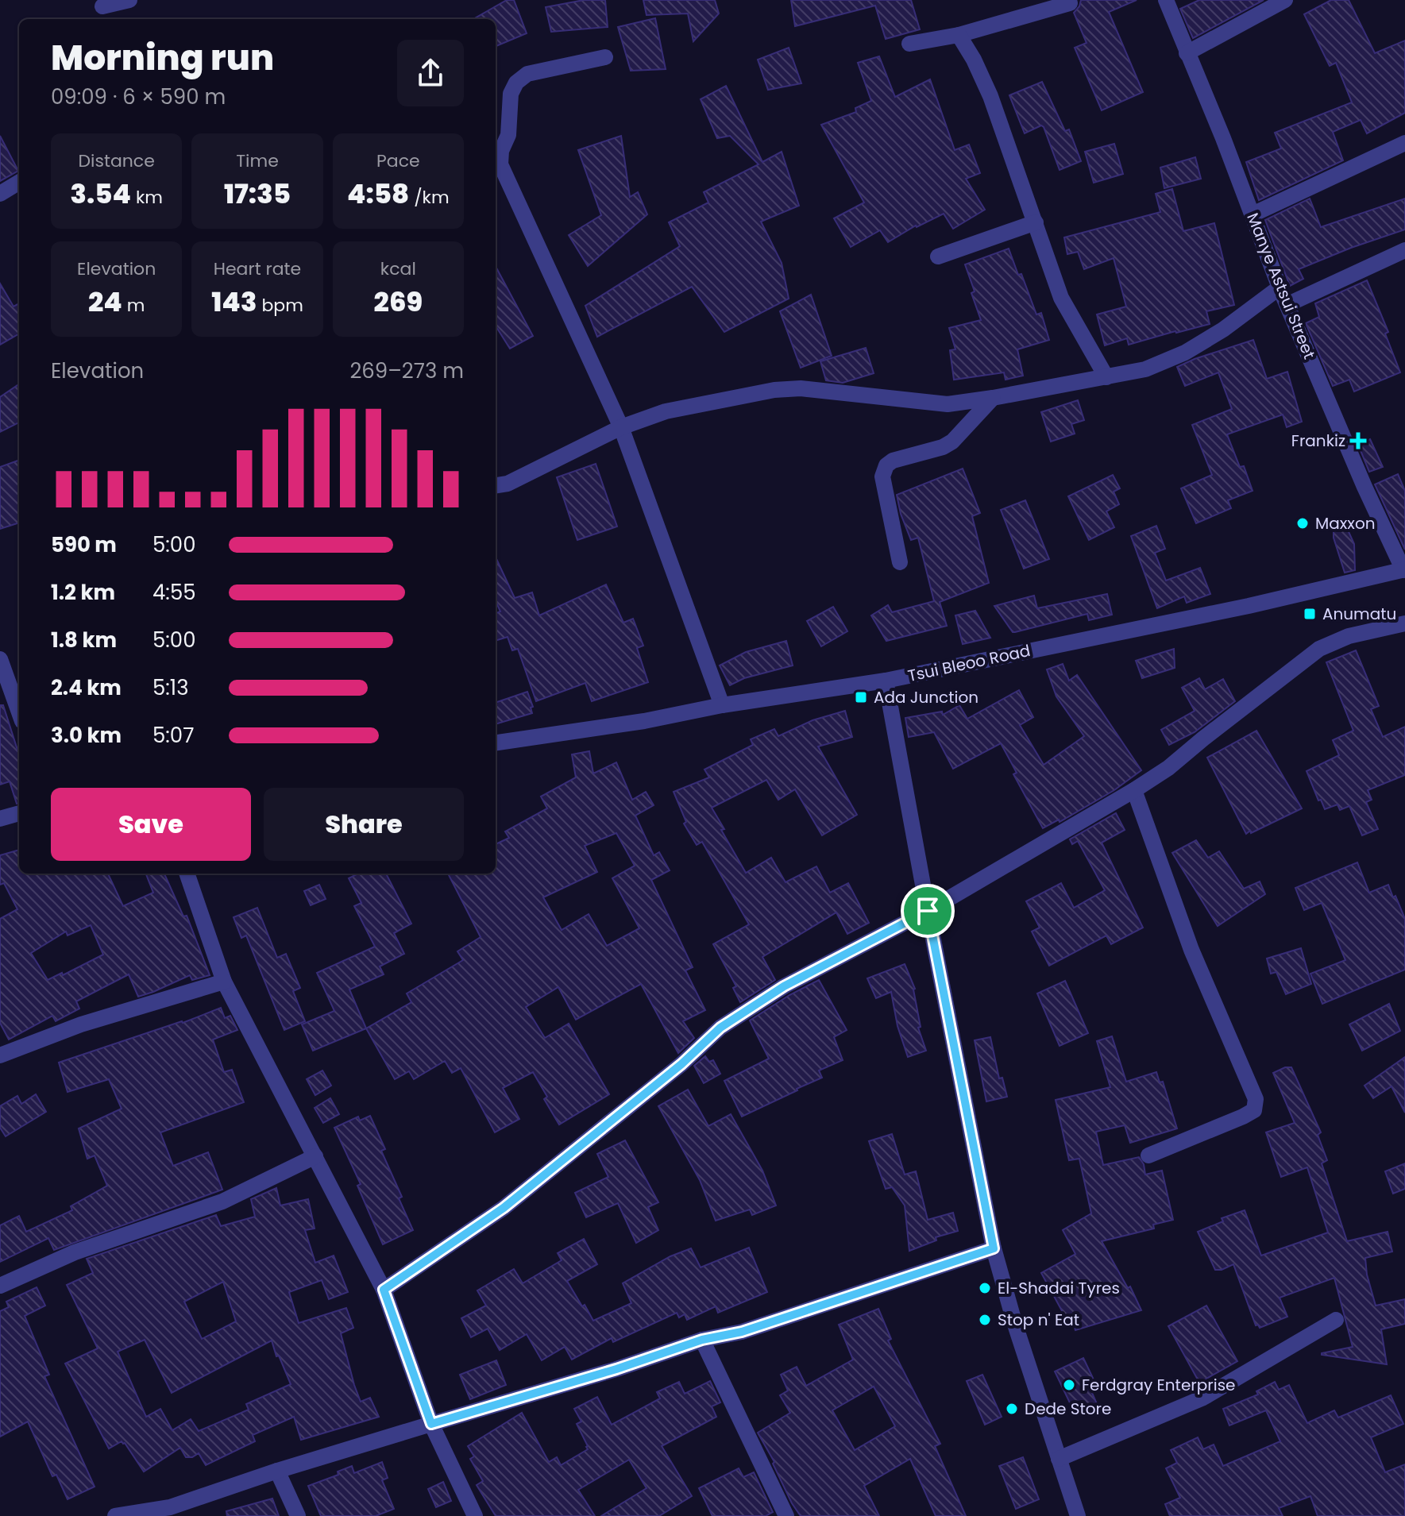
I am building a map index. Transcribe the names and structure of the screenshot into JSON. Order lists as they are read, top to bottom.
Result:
{
  "streets": {
    "street": ["Manye Astsui Street", "Tsui Bleoo Road"]
  },
  "crossings": [
    ["Manye Astsui Street", "Tsui Bleoo Road"]
  ],
  "places": {
    "health": ["Frankiz"],
    "other": [
      "Maxxon",
      "El-Shadai Tyres",
      "Stop n' Eat",
      "Ferdgray Enterprise",
      "Dede Store"
    ],
    "transit": ["Anumatu", "Ada Junction"]
  },
  "page": {
    "heading": ["Morning run", "09:09 · 6 × 590 m"],
    "stats": [
      ["Distance", "3.54 km"],
      ["Time", "17:35"],
      ["Pace", "4:58 /km"],
      ["Elevation", "24 m"],
      ["Heart rate", "143 bpm"],
      ["kcal", "269"]
    ],
    "chart": ["Elevation", "269–273 m"],
    "list": [
      {
        "name": "590 m",
        "note": "5:00"
      },
      {
        "name": "1.2 km",
        "note": "4:55"
      },
      {
        "name": "1.8 km",
        "note": "5:00"
      },
      {
        "name": "2.4 km",
        "note": "5:13"
      },
      {
        "name": "3.0 km",
        "note": "5:07"
      }
    ],
    "buttons": ["Save", "Share"]
  }
}
